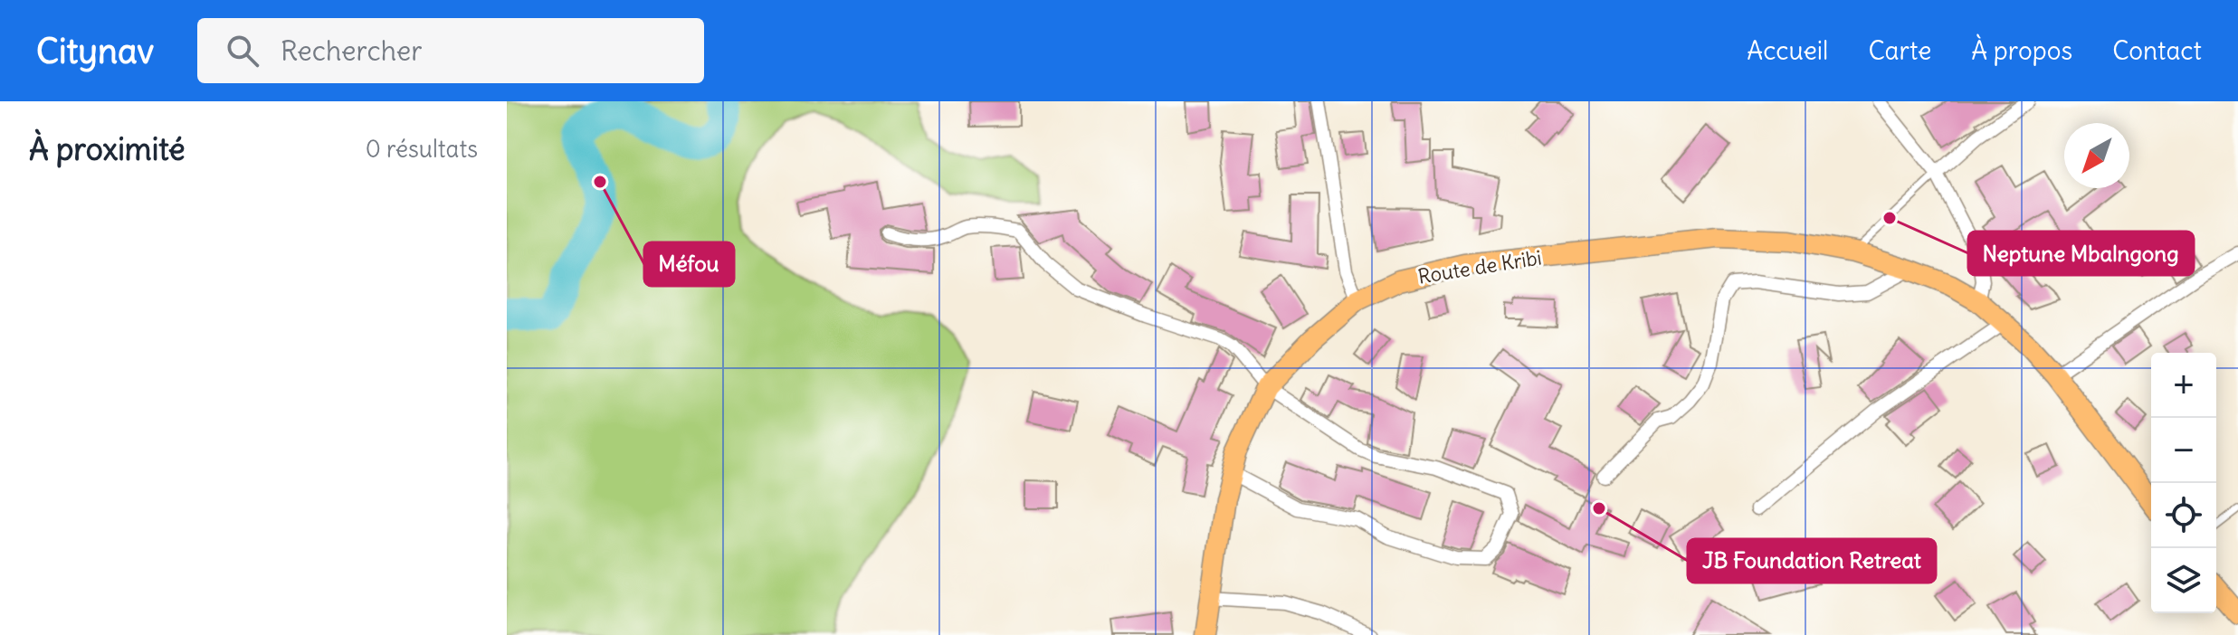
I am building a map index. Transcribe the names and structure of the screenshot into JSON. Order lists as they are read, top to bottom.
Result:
{
  "streets": {
    "main road": ["Route de Kribi"]
  },
  "places": ["Méfou", "Neptune Mbalngong", "JB Foundation Retreat"],
  "north": "bottom left",
  "page": {
    "header": "Citynav",
    "search": "Rechercher",
    "nav": [
      "Accueil",
      "Carte",
      "À propos",
      "Contact"
    ],
    "heading": ["À proximité", "0 résultats"],
    "map_buttons": ["+", "−"]
  }
}
